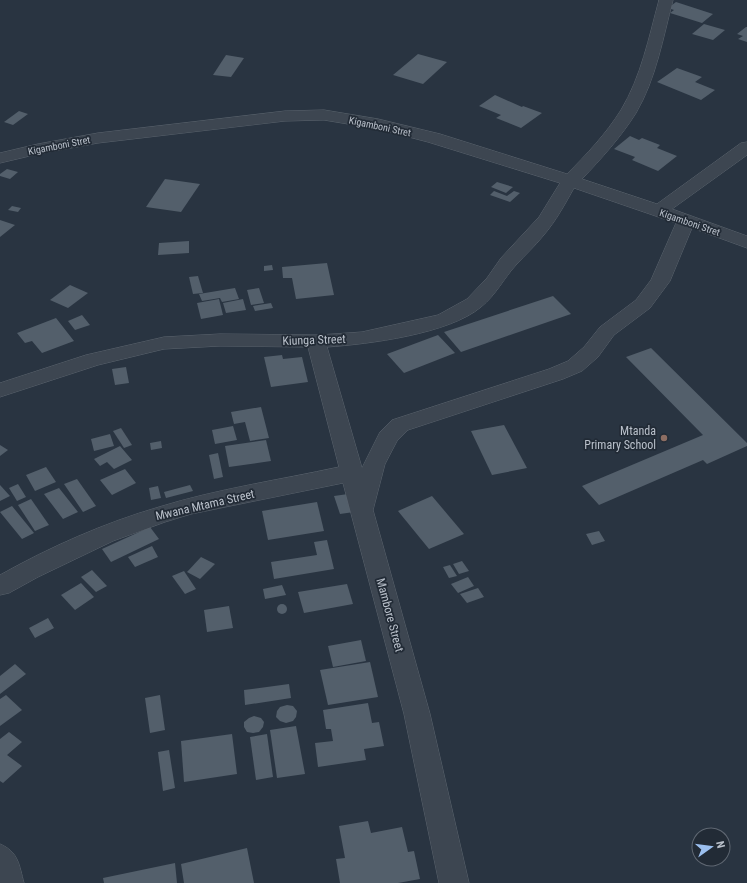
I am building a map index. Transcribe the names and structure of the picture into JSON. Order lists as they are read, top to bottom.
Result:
{
  "streets": {
    "street": [
      "Kigamboni Stret",
      "Kiunga Street",
      "Mwana Mtama Street",
      "Mambore Street"
    ]
  },
  "crossings": [
    ["Kigamboni Stret", "Kiunga Street"],
    ["Mwana Mtama Street", "Mambore Street"]
  ],
  "places": ["Mtanda Primary School"],
  "north": "right"
}
